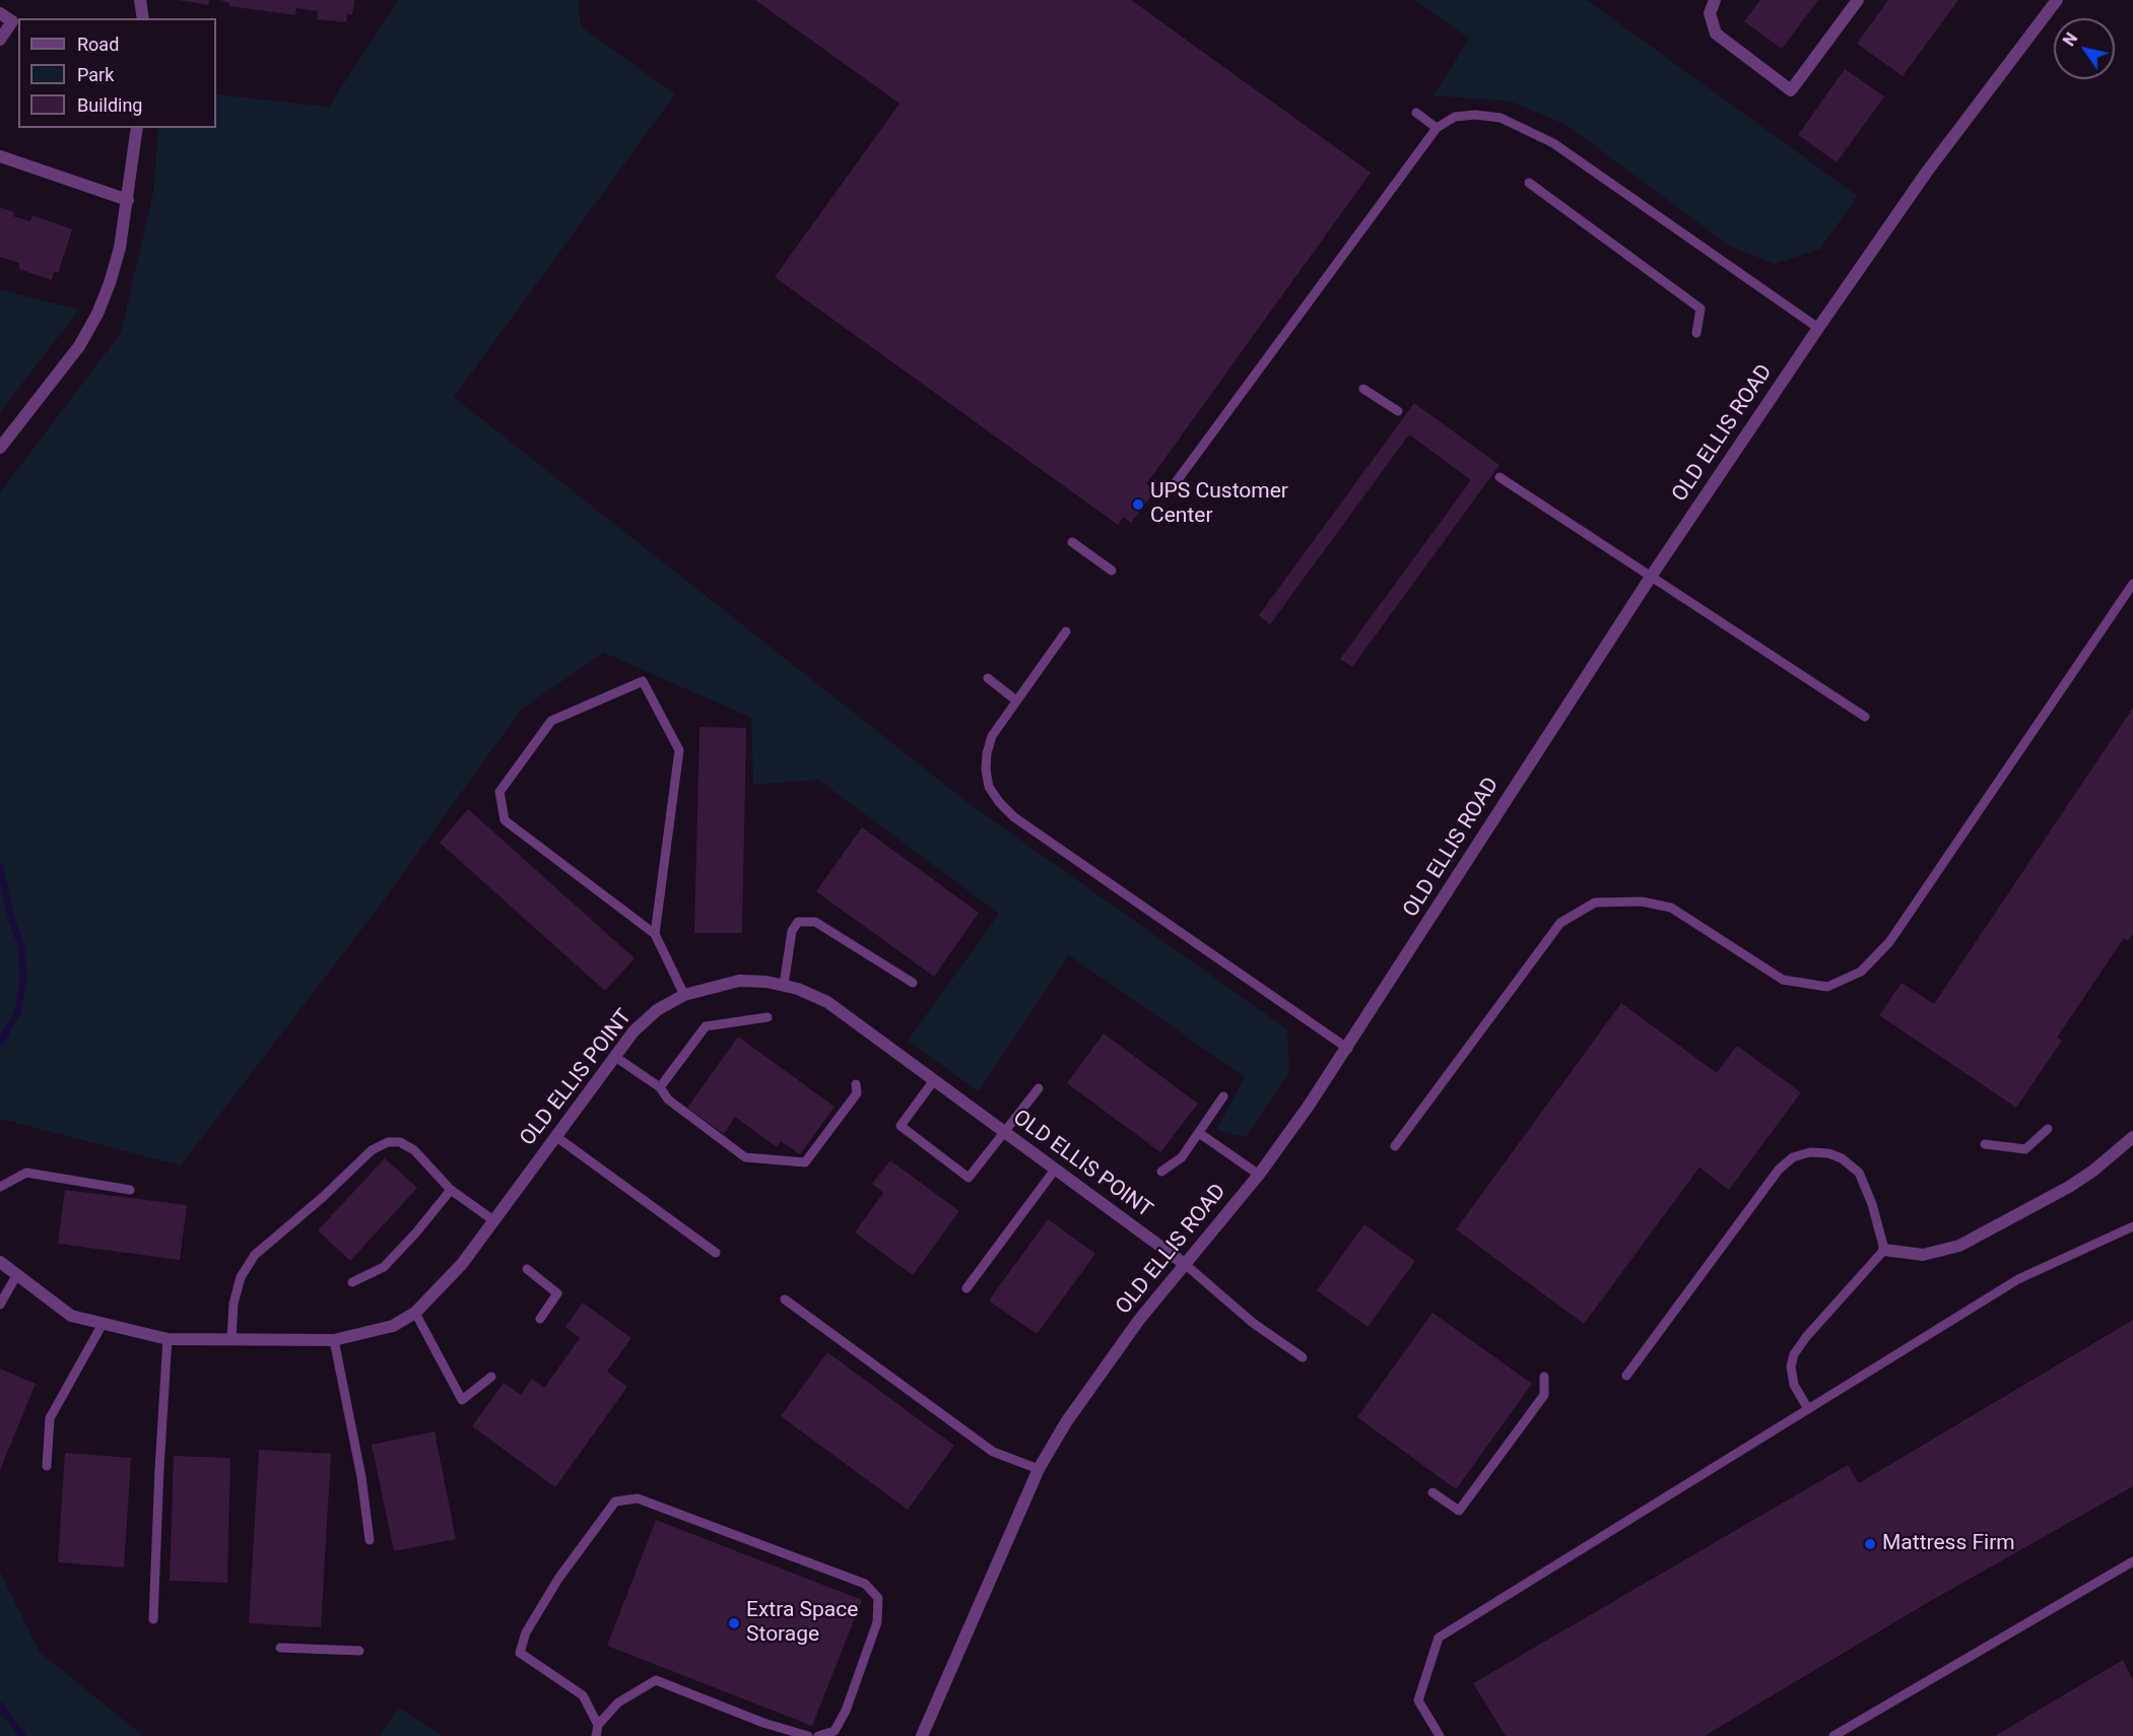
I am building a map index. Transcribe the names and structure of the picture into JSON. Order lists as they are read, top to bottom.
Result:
{
  "streets": {
    "street": ["OLD ELLIS ROAD", "OLD ELLIS POINT"]
  },
  "crossings": [
    ["OLD ELLIS ROAD", "OLD ELLIS POINT"]
  ],
  "places": ["UPS Customer Center", "Mattress Firm", "Extra Space Storage"],
  "legend": ["Road", "Park", "Building"],
  "north": "top left"
}
